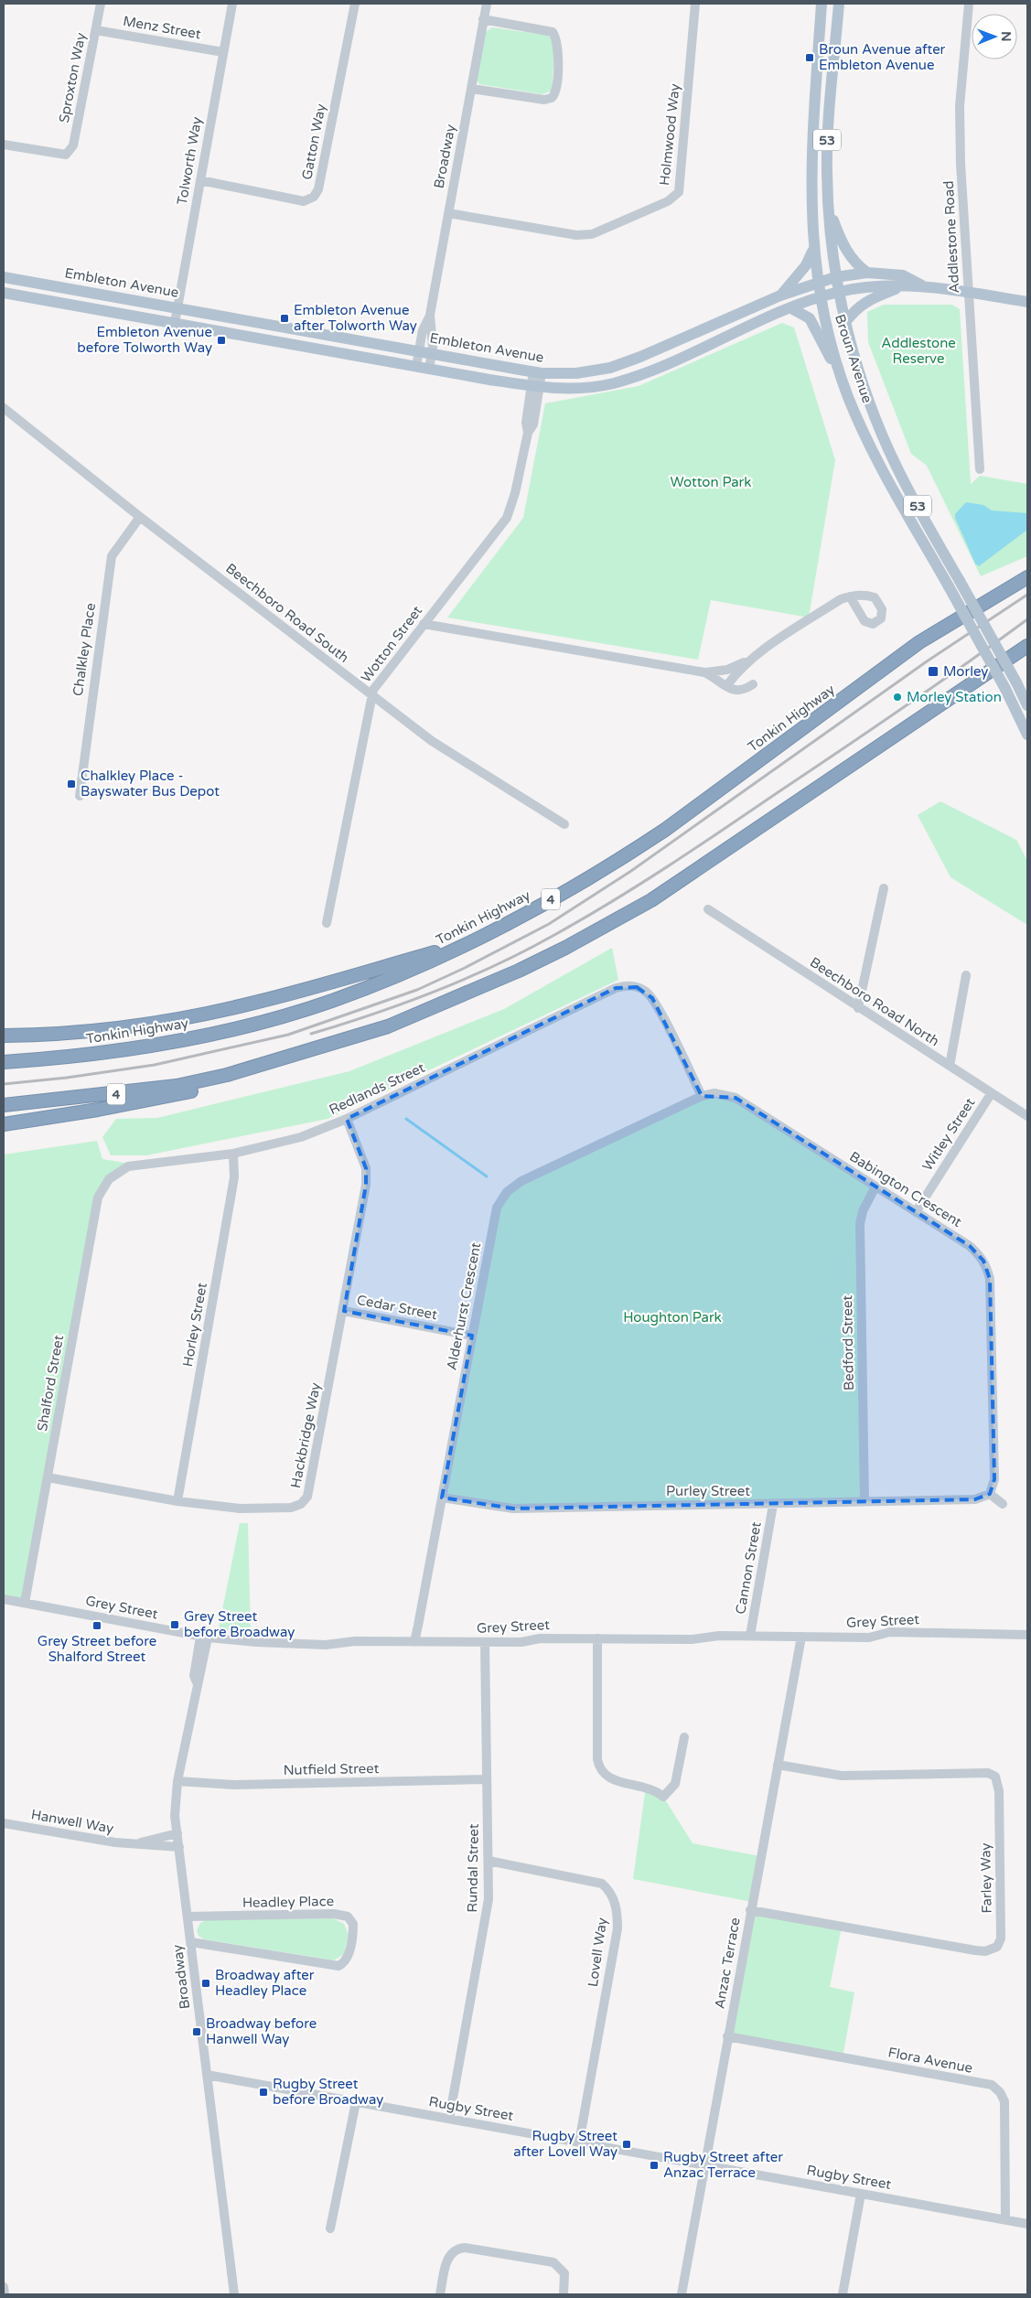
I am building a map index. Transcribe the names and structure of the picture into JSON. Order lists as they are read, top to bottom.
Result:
{
  "streets": {
    "highway": ["Tonkin Highway", "4"],
    "main road": ["53", "Embleton Avenue", "Broun Avenue"],
    "street": [
      "Menz Street",
      "Sproxton Way",
      "Holmwood Way",
      "Gatton Way",
      "Broadway",
      "Tolworth Way",
      "Addlestone Road",
      "Beechboro Road South",
      "Wotton Street",
      "Chalkley Place",
      "Beechboro Road North",
      "Redlands Street",
      "Witley Street",
      "Babington Crescent",
      "Alderhurst Crescent",
      "Cedar Street",
      "Horley Street",
      "Bedford Street",
      "Shalford Street",
      "Hackbridge Way",
      "Purley Street",
      "Cannon Street",
      "Grey Street",
      "Nutfield Street",
      "Hanwell Way",
      "Rundal Street",
      "Farley Way",
      "Headley Place",
      "Lovell Way",
      "Anzac Terrace",
      "Flora Avenue",
      "Rugby Street"
    ]
  },
  "crossings": [
    ["Menz Street", "Sproxton Way"],
    ["Menz Street", "Tolworth Way"],
    ["Holmwood Way", "Broadway"],
    ["Gatton Way", "Tolworth Way"],
    ["Broadway", "Embleton Avenue"],
    ["Broadway", "Grey Street"],
    ["Broadway", "Nutfield Street"],
    ["Broadway", "Hanwell Way"],
    ["Broadway", "Headley Place"],
    ["Broadway", "Rugby Street"],
    ["Tolworth Way", "Embleton Avenue"],
    ["Addlestone Road", "Embleton Avenue"],
    ["Embleton Avenue", "Broun Avenue"],
    ["Embleton Avenue", "Wotton Street"],
    ["Beechboro Road South", "Wotton Street"],
    ["Beechboro Road South", "Chalkley Place"],
    ["Beechboro Road North", "Witley Street"],
    ["Redlands Street", "Babington Crescent"],
    ["Redlands Street", "Alderhurst Crescent"],
    ["Redlands Street", "Horley Street"],
    ["Redlands Street", "Shalford Street"],
    ["Redlands Street", "Hackbridge Way"],
    ["Witley Street", "Babington Crescent"],
    ["Babington Crescent", "Alderhurst Crescent"],
    ["Babington Crescent", "Bedford Street"],
    ["Babington Crescent", "Purley Street"],
    ["Alderhurst Crescent", "Cedar Street"],
    ["Alderhurst Crescent", "Purley Street"],
    ["Alderhurst Crescent", "Grey Street"],
    ["Cedar Street", "Hackbridge Way"],
    ["Horley Street", "Hackbridge Way"],
    ["Bedford Street", "Purley Street"],
    ["Shalford Street", "Hackbridge Way"],
    ["Shalford Street", "Grey Street"],
    ["Purley Street", "Cannon Street"],
    ["Cannon Street", "Grey Street"],
    ["Grey Street", "Rundal Street"],
    ["Grey Street", "Anzac Terrace"],
    ["Nutfield Street", "Rundal Street"],
    ["Rundal Street", "Lovell Way"],
    ["Rundal Street", "Rugby Street"],
    ["Farley Way", "Anzac Terrace"],
    ["Lovell Way", "Rugby Street"],
    ["Anzac Terrace", "Flora Avenue"],
    ["Anzac Terrace", "Rugby Street"],
    ["Flora Avenue", "Rugby Street"]
  ],
  "parks": ["Addlestone Reserve", "Wotton Park", "Houghton Park"],
  "places": {
    "transit": [
      "Broun Avenue after Embleton Avenue",
      "Embleton Avenue after Tolworth Way",
      "Embleton Avenue before Tolworth Way",
      "Morley",
      "Chalkley Place - Bayswater Bus Depot",
      "Grey Street before Broadway",
      "Grey Street before Shalford Street",
      "Broadway after Headley Place",
      "Broadway before Hanwell Way",
      "Rugby Street before Broadway",
      "Rugby Street after Lovell Way",
      "Rugby Street after Anzac Terrace"
    ],
    "other": ["Morley Station"]
  },
  "north": "right"
}
